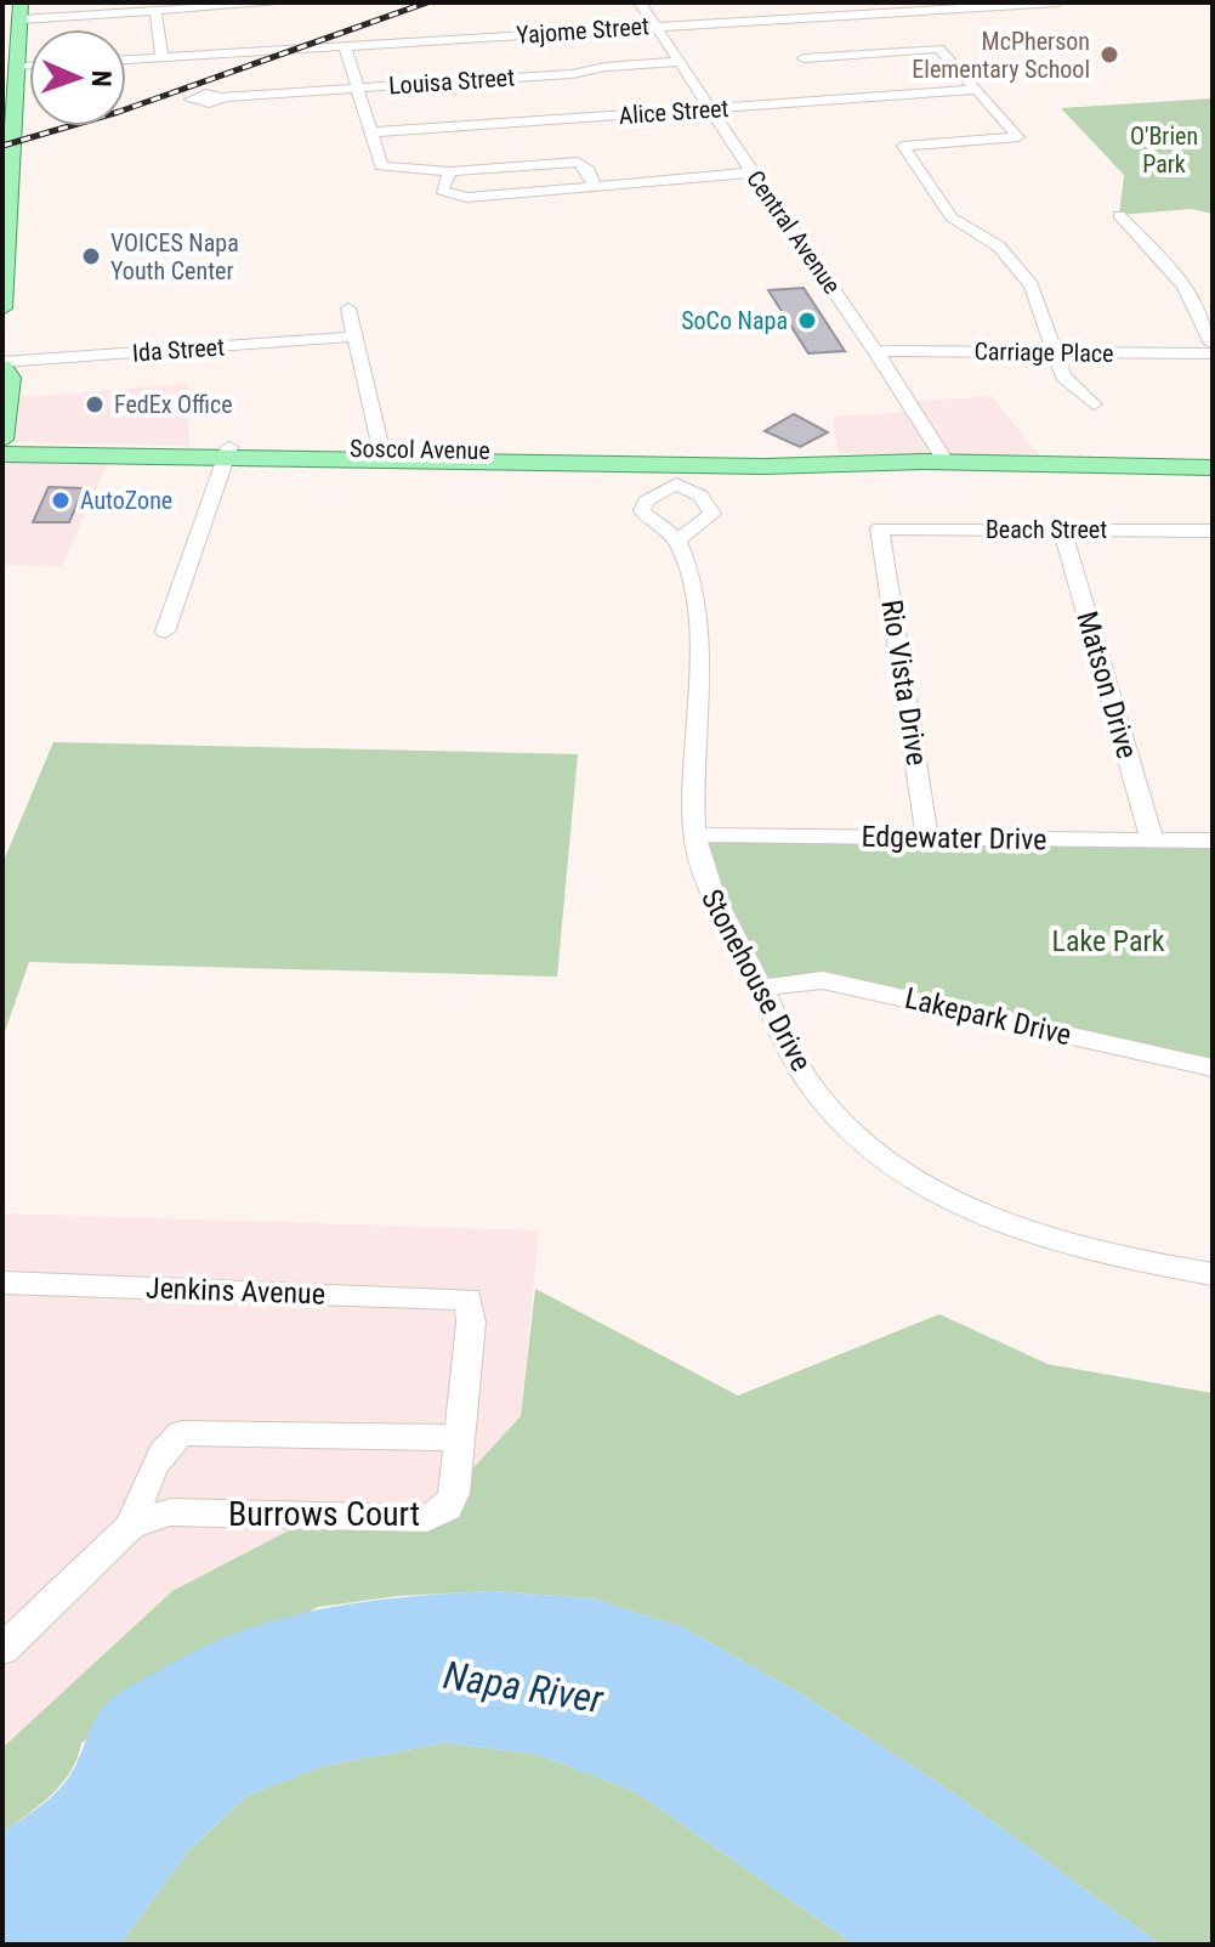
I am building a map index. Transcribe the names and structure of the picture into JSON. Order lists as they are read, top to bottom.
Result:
{
  "streets": {
    "main road": ["Soscol Avenue"],
    "street": [
      "Yajome Street",
      "Louisa Street",
      "Alice Street",
      "Central Avenue",
      "Ida Street",
      "Carriage Place",
      "Beach Street",
      "Rio Vista Drive",
      "Matson Drive",
      "Edgewater Drive",
      "Stonehouse Drive",
      "Lakepark Drive",
      "Jenkins Avenue",
      "Burrows Court"
    ]
  },
  "crossings": [
    ["Yajome Street", "Central Avenue"],
    ["Louisa Street", "Central Avenue"],
    ["Alice Street", "Central Avenue"],
    ["Central Avenue", "Carriage Place"],
    ["Central Avenue", "Soscol Avenue"],
    ["Beach Street", "Rio Vista Drive"],
    ["Beach Street", "Matson Drive"],
    ["Rio Vista Drive", "Edgewater Drive"],
    ["Matson Drive", "Edgewater Drive"],
    ["Edgewater Drive", "Stonehouse Drive"],
    ["Stonehouse Drive", "Lakepark Drive"],
    ["Jenkins Avenue", "Burrows Court"]
  ],
  "water": ["Napa River"],
  "parks": ["O'Brien Park", "Lake Park"],
  "places": [
    "McPherson Elementary School",
    "VOICES Napa Youth Center",
    "SoCo Napa",
    "FedEx Office",
    "AutoZone"
  ],
  "north": "right"
}
